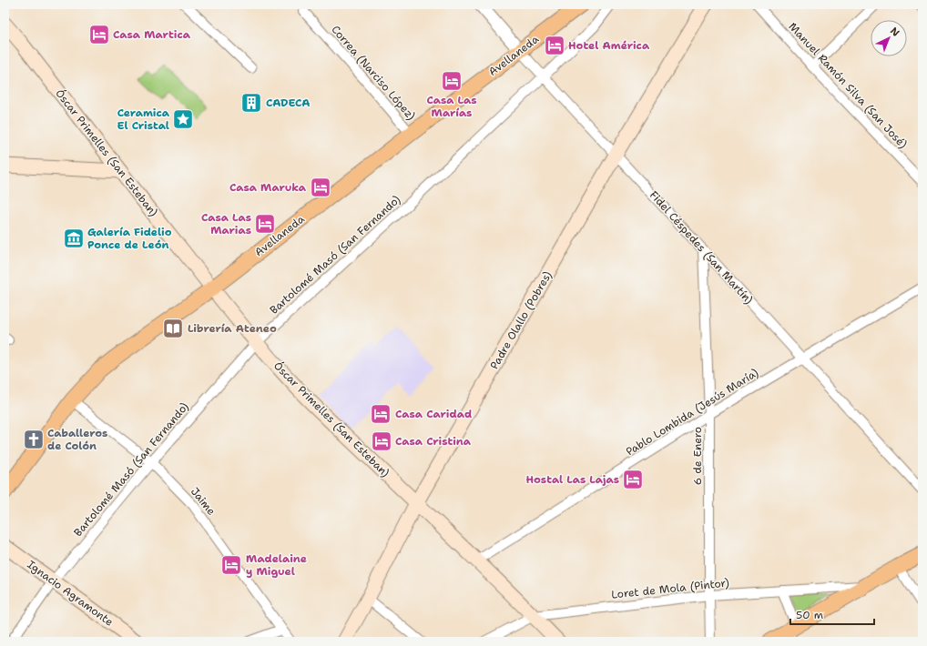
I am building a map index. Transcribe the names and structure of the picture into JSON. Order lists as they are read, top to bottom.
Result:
{
  "streets": {
    "main road": [
      "Avellaneda",
      "Óscar Primelles (San Esteban)",
      "Padre Olallo (Pobres)",
      "Ignacio Agramonte"
    ],
    "street": [
      "Correa (Narciso López)",
      "Manuel Ramón Silva (San José)",
      "Fidel Céspedes (San Martín)",
      "Bartolomé Masó (San Fernando)",
      "Pablo Lombida (Jesús María)",
      "6 de Enero",
      "Jaime",
      "Loret de Mola (Pintor)"
    ]
  },
  "crossings": [
    ["Avellaneda", "Correa (Narciso López)"],
    ["Avellaneda", "Óscar Primelles (San Esteban)"],
    ["Avellaneda", "Fidel Céspedes (San Martín)"],
    ["Avellaneda", "Jaime"],
    ["Óscar Primelles (San Esteban)", "Bartolomé Masó (San Fernando)"],
    ["Óscar Primelles (San Esteban)", "Padre Olallo (Pobres)"],
    ["Óscar Primelles (San Esteban)", "Pablo Lombida (Jesús María)"],
    ["Óscar Primelles (San Esteban)", "Loret de Mola (Pintor)"],
    ["Fidel Céspedes (San Martín)", "Bartolomé Masó (San Fernando)"],
    ["Fidel Céspedes (San Martín)", "Padre Olallo (Pobres)"],
    ["Fidel Céspedes (San Martín)", "Pablo Lombida (Jesús María)"],
    ["Fidel Céspedes (San Martín)", "6 de Enero"],
    ["Bartolomé Masó (San Fernando)", "Jaime"],
    ["Bartolomé Masó (San Fernando)", "Ignacio Agramonte"],
    ["Pablo Lombida (Jesús María)", "6 de Enero"],
    ["6 de Enero", "Loret de Mola (Pintor)"]
  ],
  "places": {
    "hotel": [
      "Casa Martica",
      "Hotel América",
      "Casa Las Marías",
      "Casa Maruka",
      "Casa Las Marias",
      "Casa Caridad",
      "Casa Cristina",
      "Hostal Las Lajas",
      "Madelaine y Miguel"
    ],
    "building": ["CADECA"],
    "place": ["Ceramica El Cristal"],
    "museum": ["Galería Fidelio Ponce de León"],
    "library": ["Librería Ateneo"],
    "church": ["Caballeros de Colón"]
  },
  "scale_bar": "50 m",
  "north": "top right"
}
